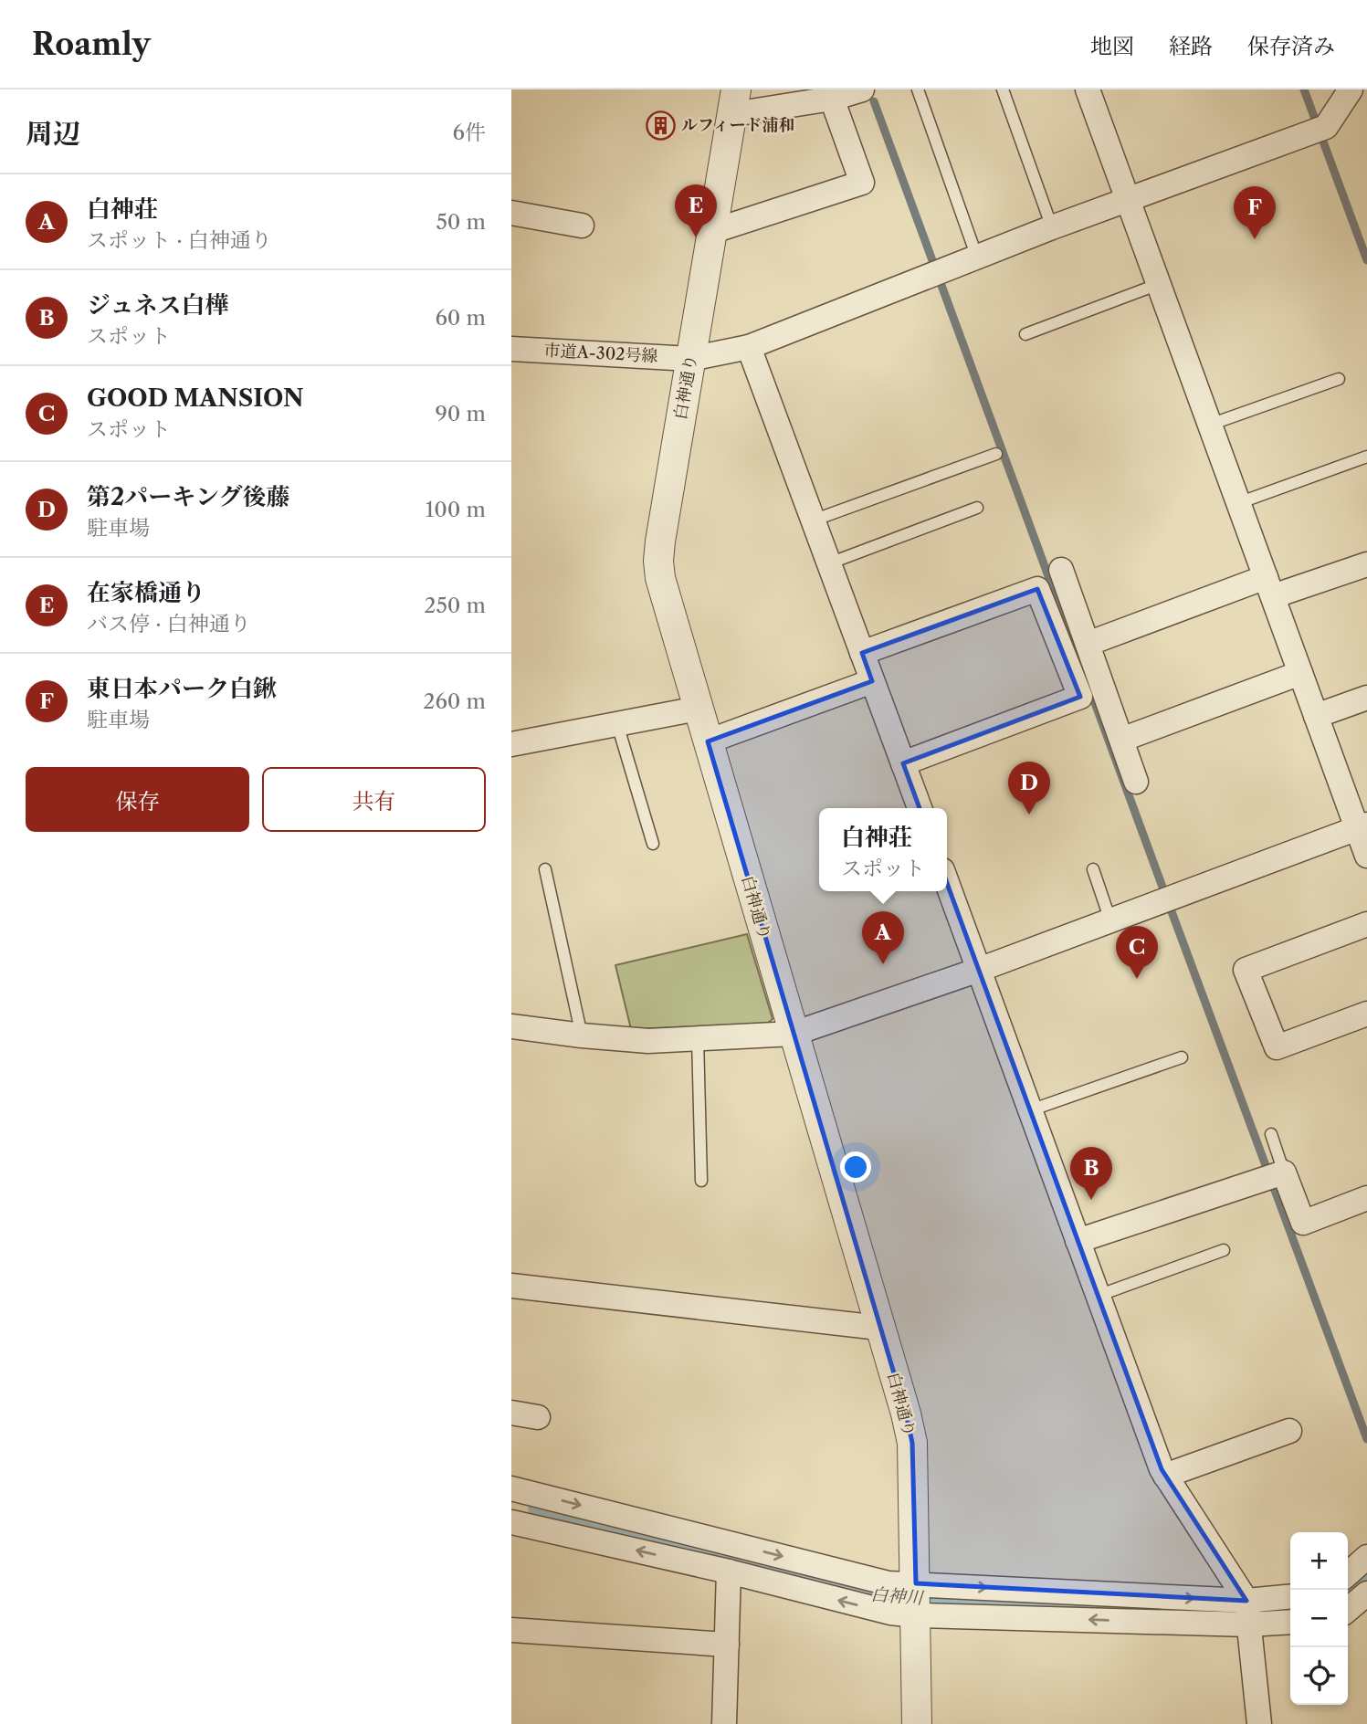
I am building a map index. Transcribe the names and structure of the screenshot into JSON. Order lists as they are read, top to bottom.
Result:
{
  "streets": {
    "street": ["市道A-302号線", "白神通り"]
  },
  "crossings": [
    ["市道A-302号線", "白神通り"]
  ],
  "water": ["白神川"],
  "places": {
    "building": ["ルフィード浦和"]
  },
  "page": {
    "header": "Roamly",
    "nav": ["地図", "経路", "保存済み"],
    "heading": ["周辺", "6件"],
    "list": [
      {
        "mark": "A",
        "name": "白神荘",
        "note": "スポット · 白神通り",
        "value": "50 m"
      },
      {
        "mark": "B",
        "name": "ジュネス白樺",
        "note": "スポット",
        "value": "60 m"
      },
      {
        "mark": "C",
        "name": "GOOD MANSION",
        "note": "スポット",
        "value": "90 m"
      },
      {
        "mark": "D",
        "name": "第2パーキング後藤",
        "note": "駐車場",
        "value": "100 m"
      },
      {
        "mark": "E",
        "name": "在家橋通り",
        "note": "バス停 · 白神通り",
        "value": "250 m"
      },
      {
        "mark": "F",
        "name": "東日本パーク白鍬",
        "note": "駐車場",
        "value": "260 m"
      }
    ],
    "pins": [
      "E",
      "F",
      "D",
      "A",
      "C",
      "B"
    ],
    "buttons": ["保存", "共有"],
    "popup": ["白神荘", "スポット"],
    "map_buttons": ["+", "−"]
  }
}
